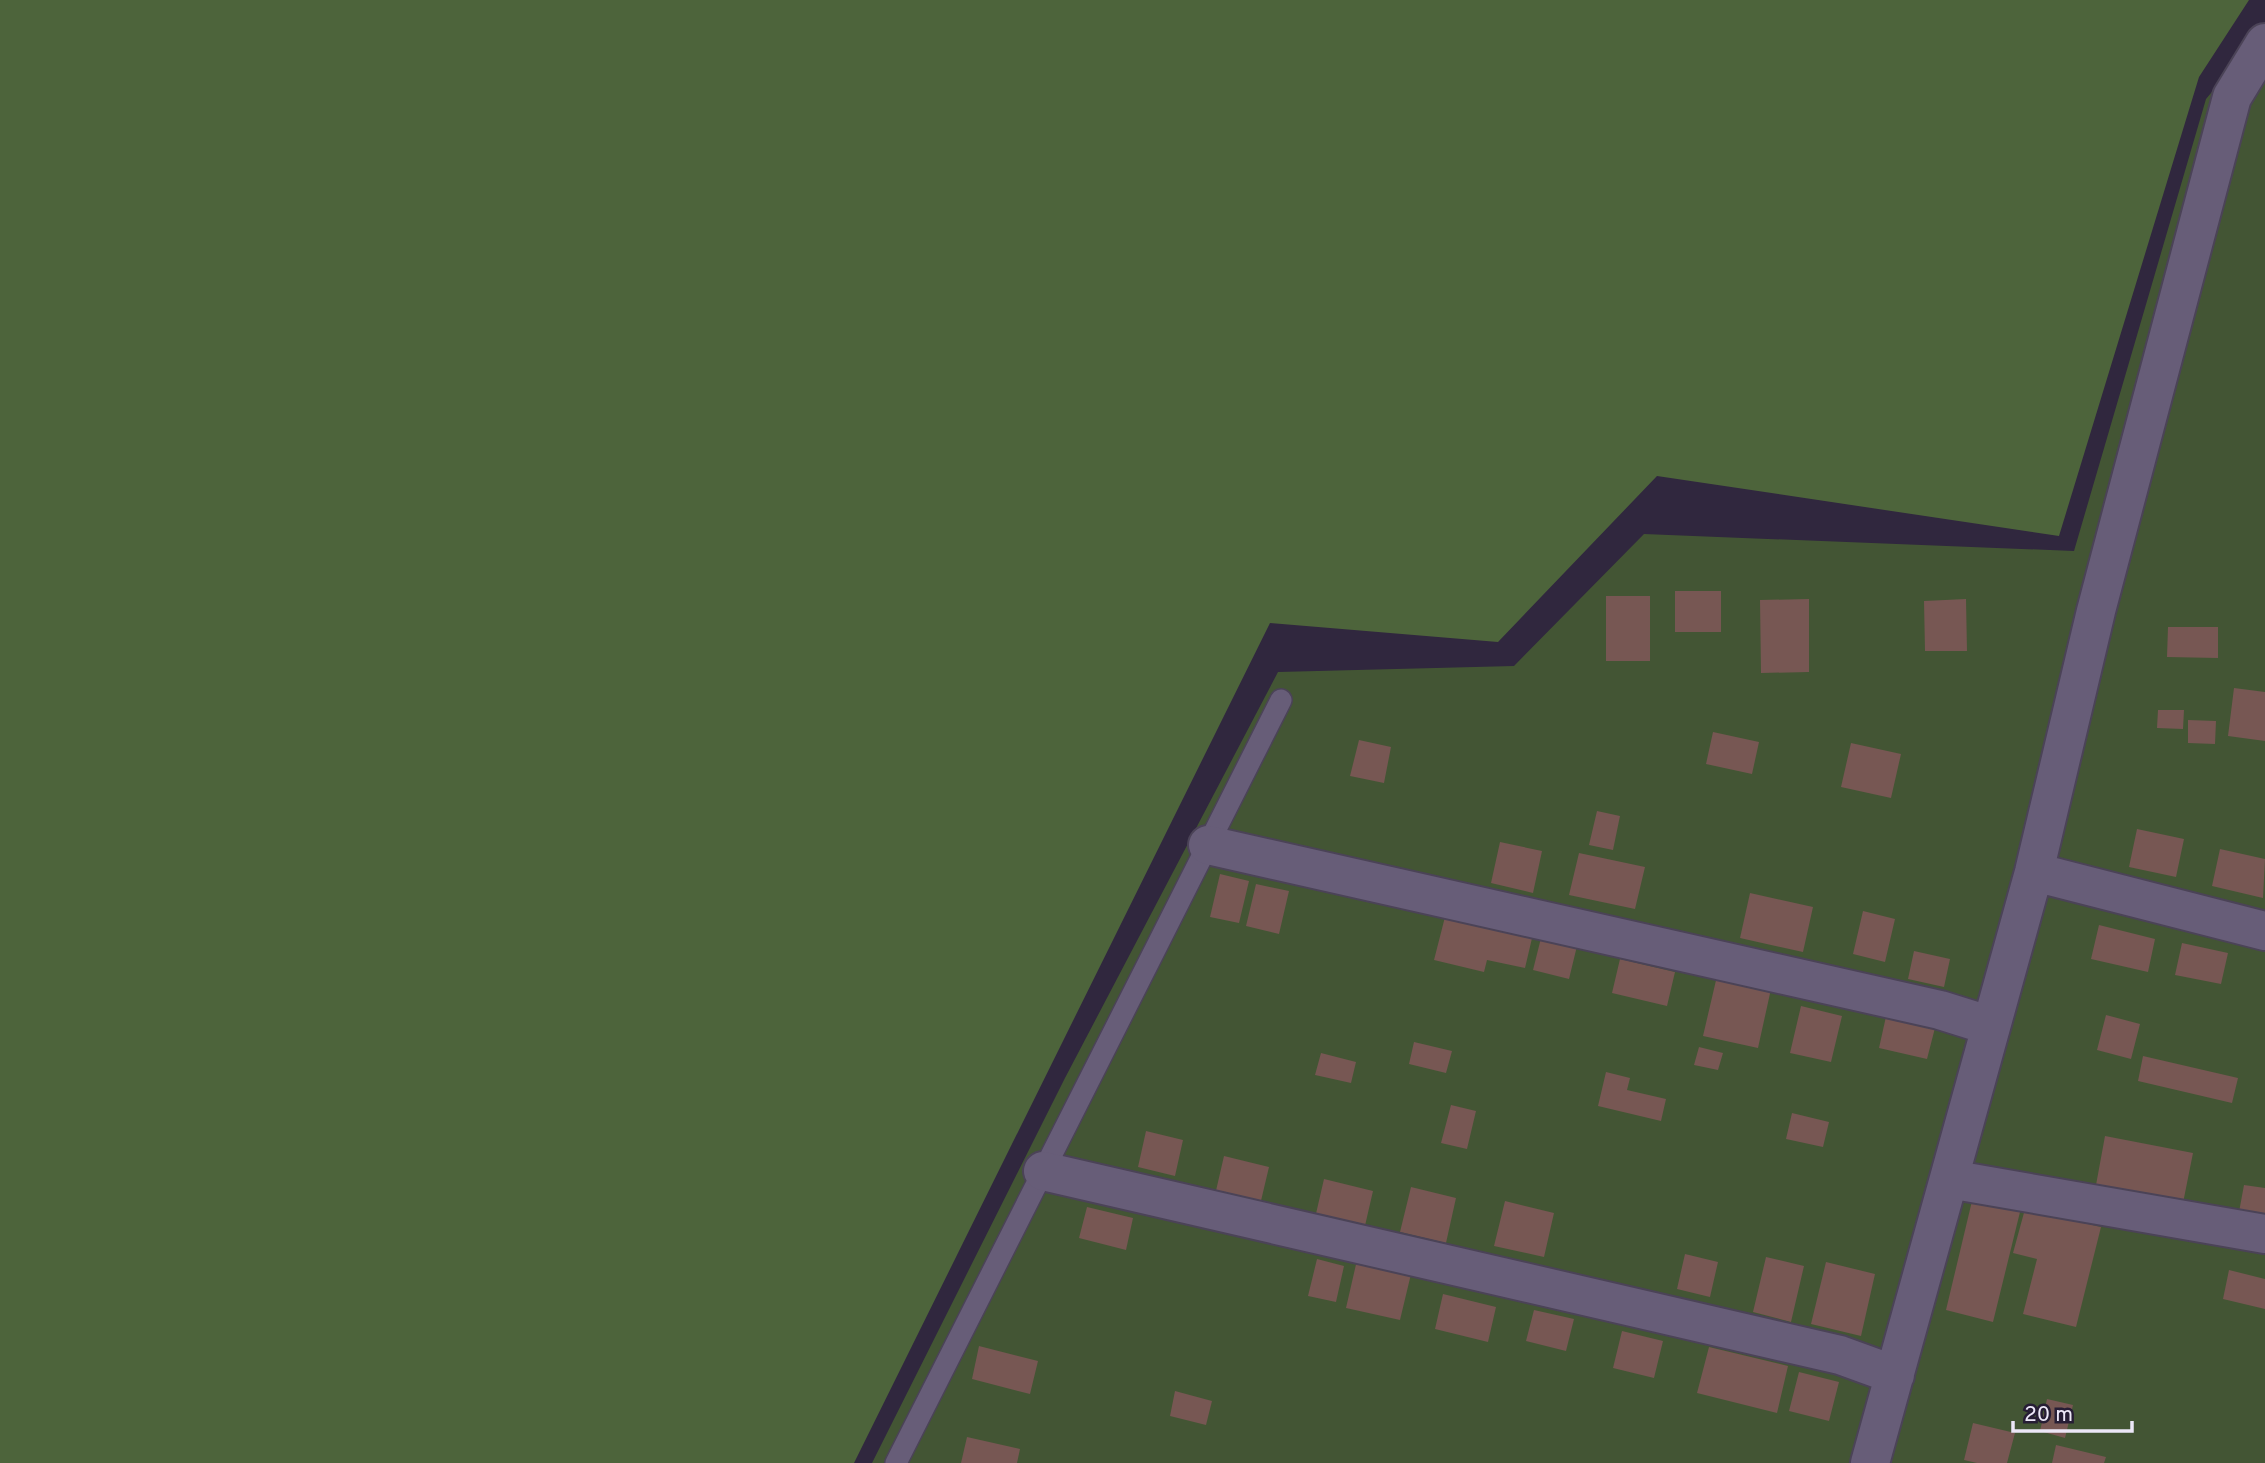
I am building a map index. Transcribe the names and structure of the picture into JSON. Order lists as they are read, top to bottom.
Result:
{
  "scale_bar": "20 m"
}
